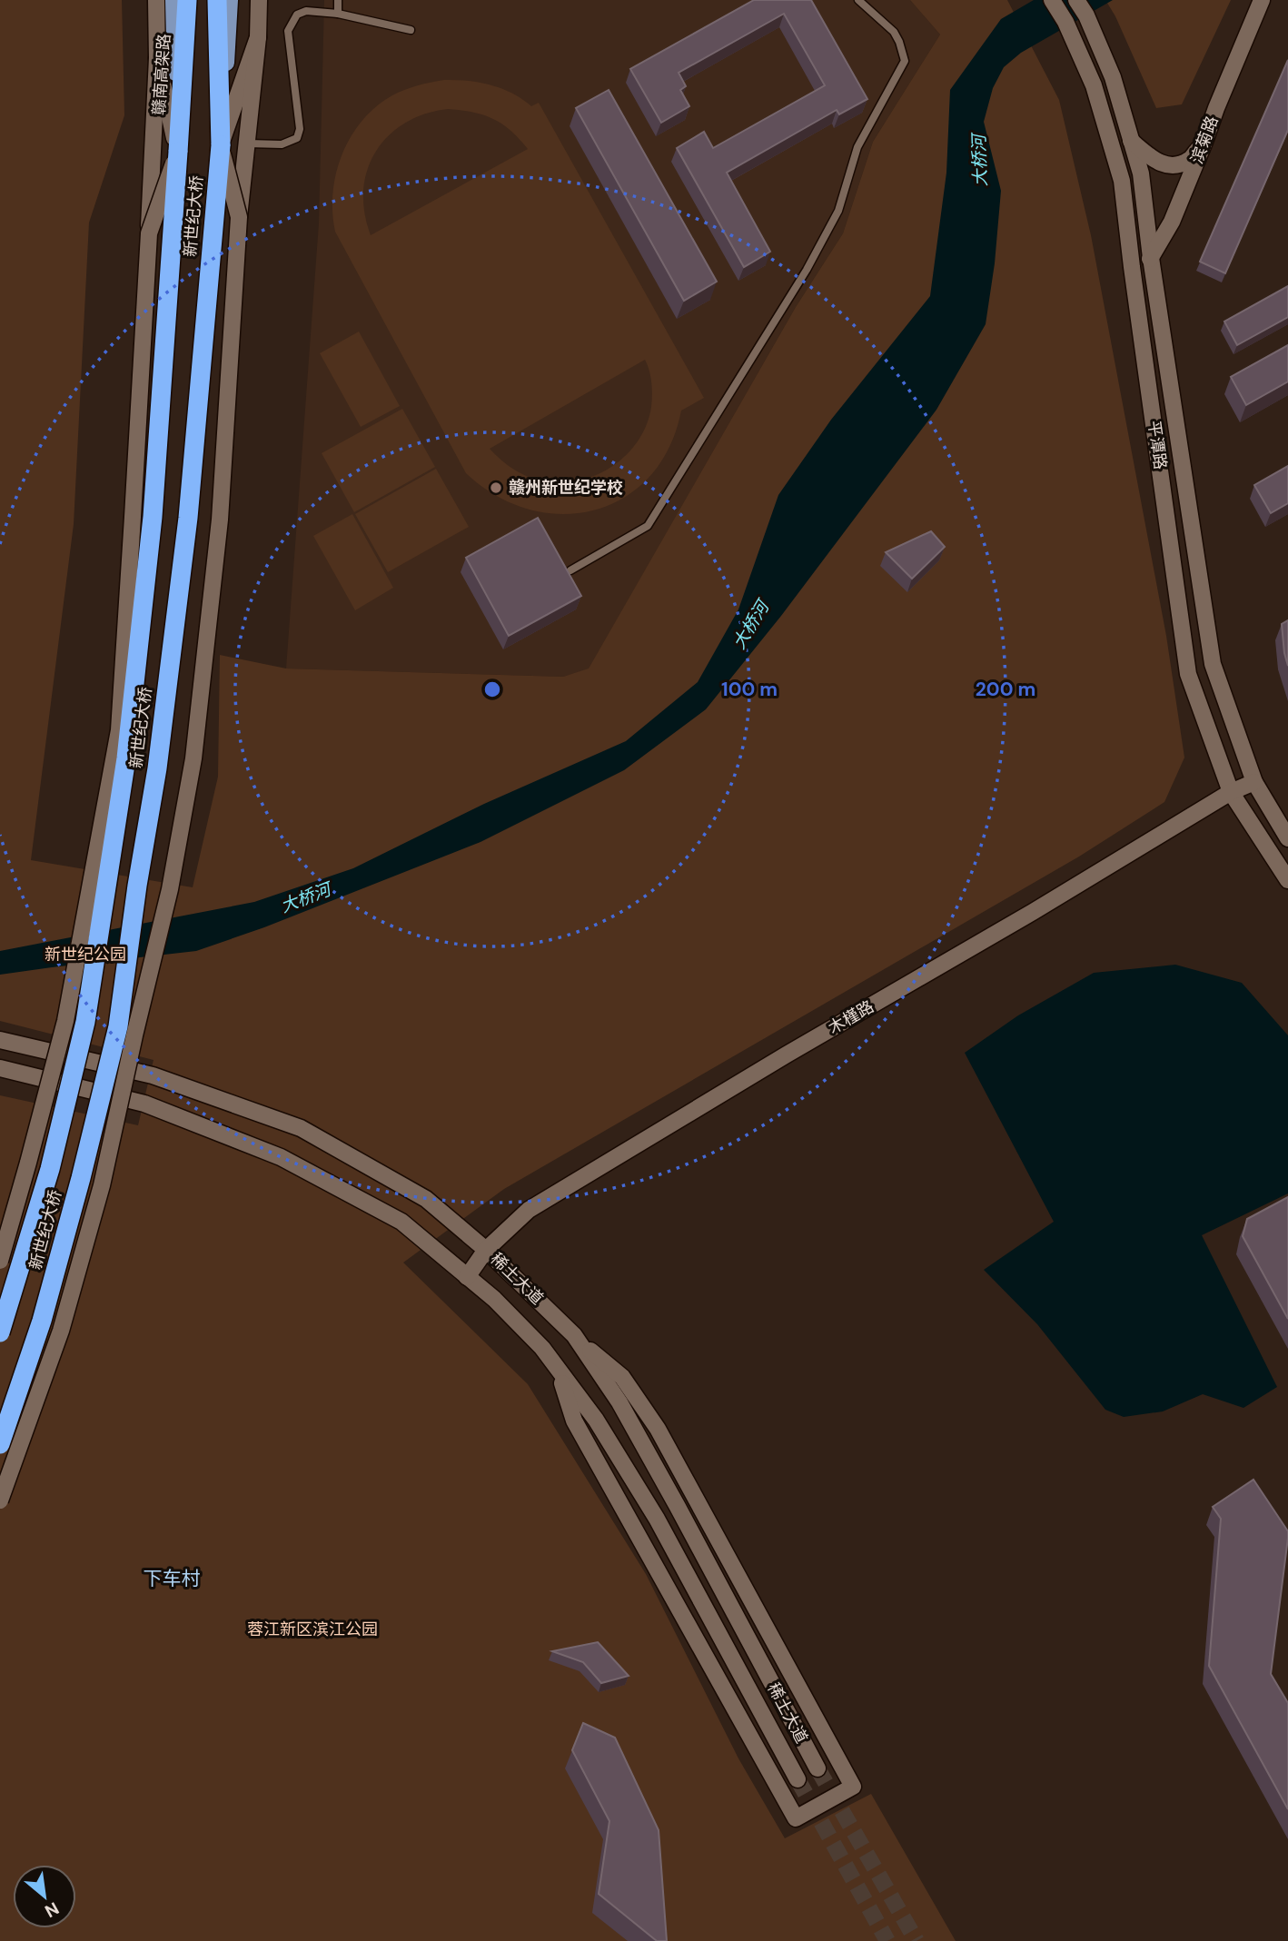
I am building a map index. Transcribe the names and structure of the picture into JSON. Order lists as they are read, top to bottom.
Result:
{
  "streets": {
    "highway": ["赣南高架路", "新世纪大桥"],
    "street": [
      "滨菊路",
      "平潭路",
      "木槿路",
      "稀土大道"
    ]
  },
  "crossings": [
    ["赣南高架路", "新世纪大桥"],
    ["滨菊路", "平潭路"],
    ["平潭路", "木槿路"],
    ["木槿路", "稀土大道"]
  ],
  "districts": ["下车村"],
  "water": ["大桥河"],
  "parks": ["新世纪公园", "蓉江新区滨江公园"],
  "places": ["赣州新世纪学校"],
  "north": "bottom right",
  "rings": ["100 m", "200 m"]
}
